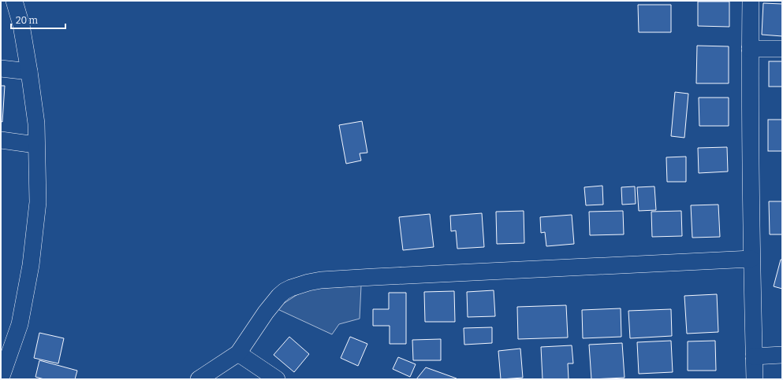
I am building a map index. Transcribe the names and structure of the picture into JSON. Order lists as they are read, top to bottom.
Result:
{
  "scale_bar": "20 m"
}
